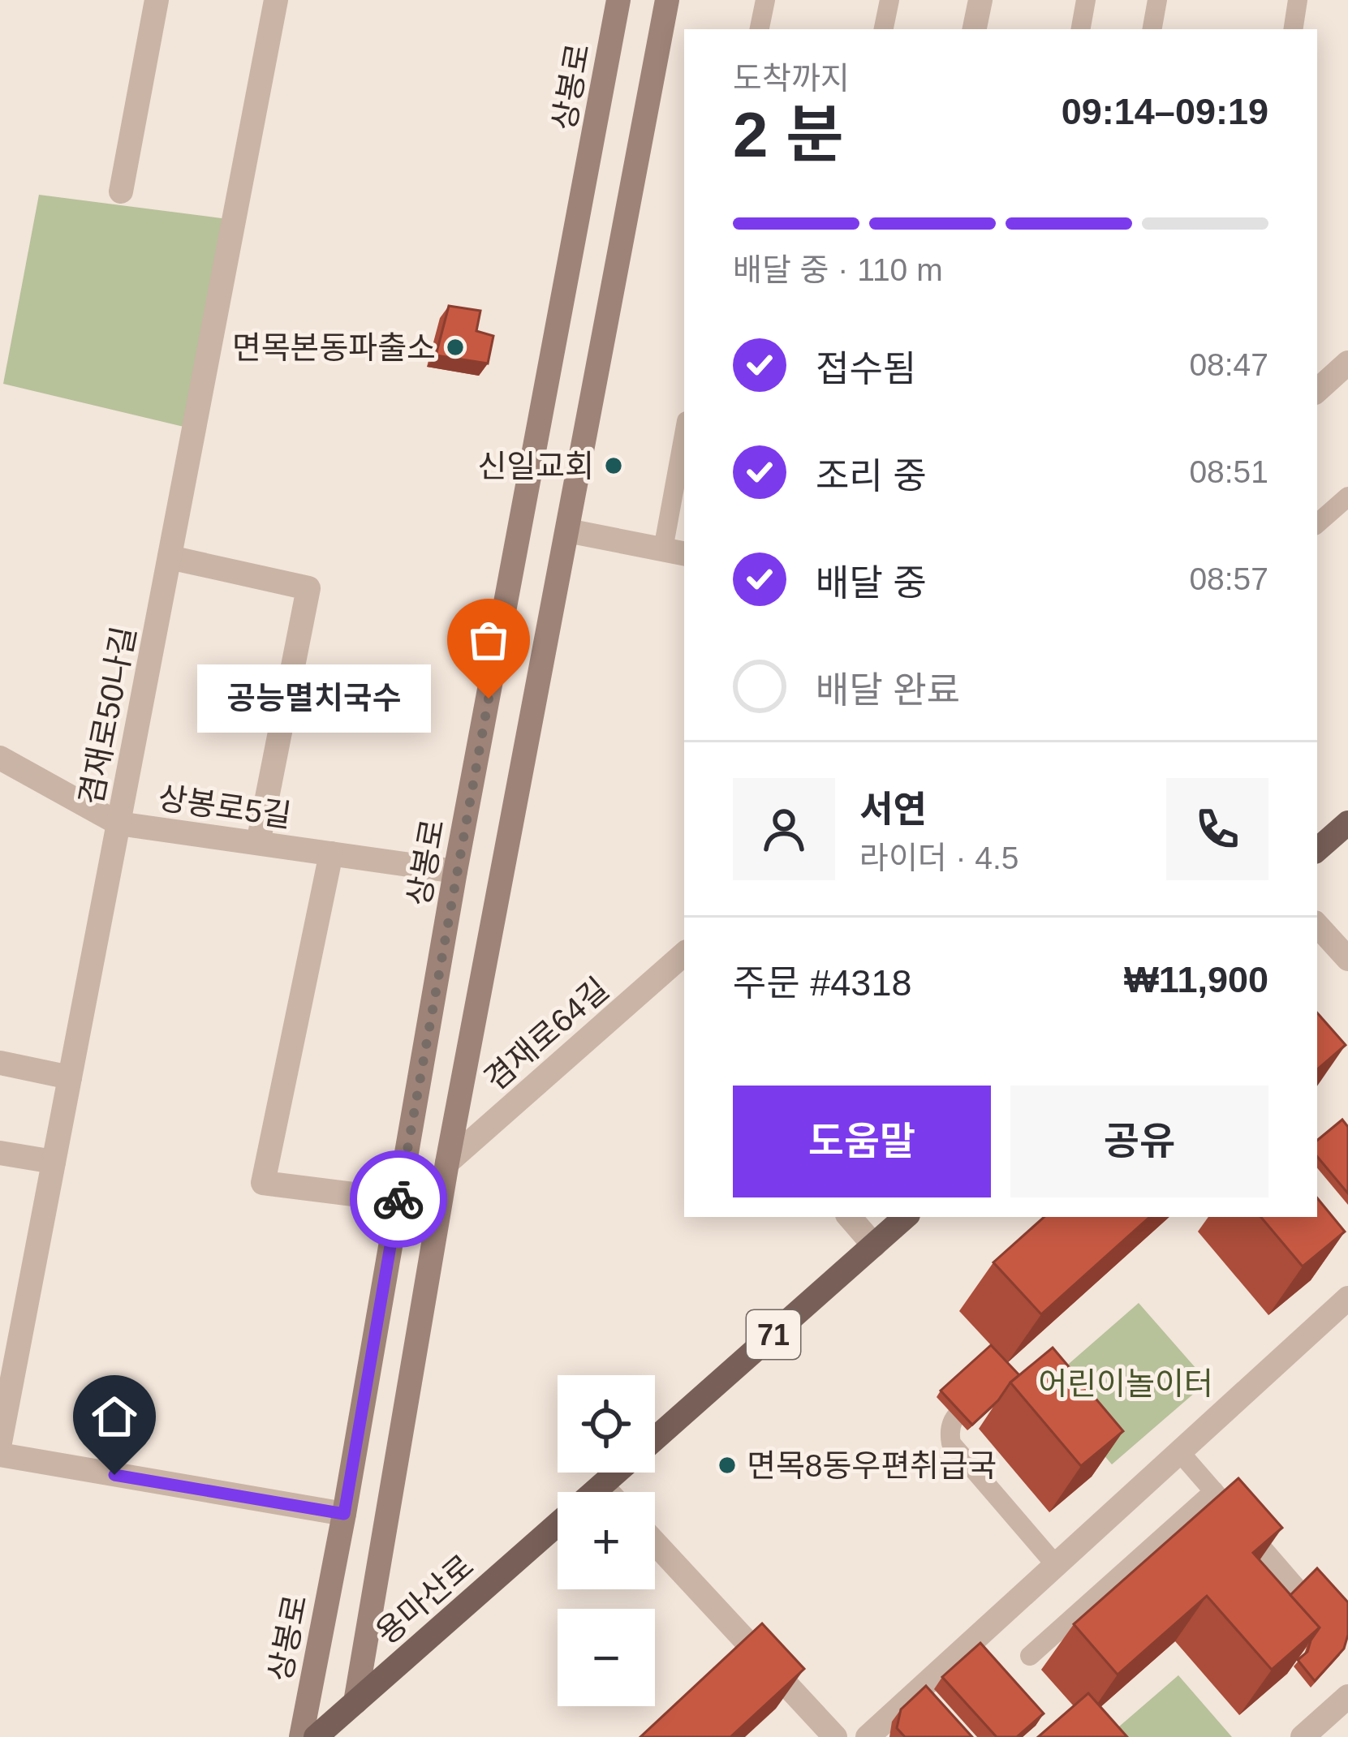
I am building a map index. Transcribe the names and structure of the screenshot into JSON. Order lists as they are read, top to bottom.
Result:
{
  "streets": {
    "main road": ["상봉로", "71", "용마산로"],
    "street": ["겸재로50나길", "상봉로5길", "겸재로64길"]
  },
  "crossings": [
    ["상봉로", "상봉로5길"],
    ["겸재로50나길", "상봉로5길"]
  ],
  "parks": ["어린이놀이터"],
  "places": [
    "면목본동파출소",
    "신일교회",
    "공능멸치국수",
    "면목8동우편취급국"
  ],
  "page": {
    "heading": ["2 분", "도착까지", "09:14–09:19"],
    "panel": [
      "서연",
      "라이더 · 4.5",
      "주문 #4318",
      "₩11,900"
    ],
    "bar": "배달 중 · 110 m",
    "list": [
      ["접수됨", "08:47"],
      ["조리 중", "08:51"],
      ["배달 중", "08:57"],
      "배달 완료"
    ],
    "bubble": "공능멸치국수",
    "buttons": ["도움말", "공유"],
    "map_buttons": ["+", "−"]
  }
}
